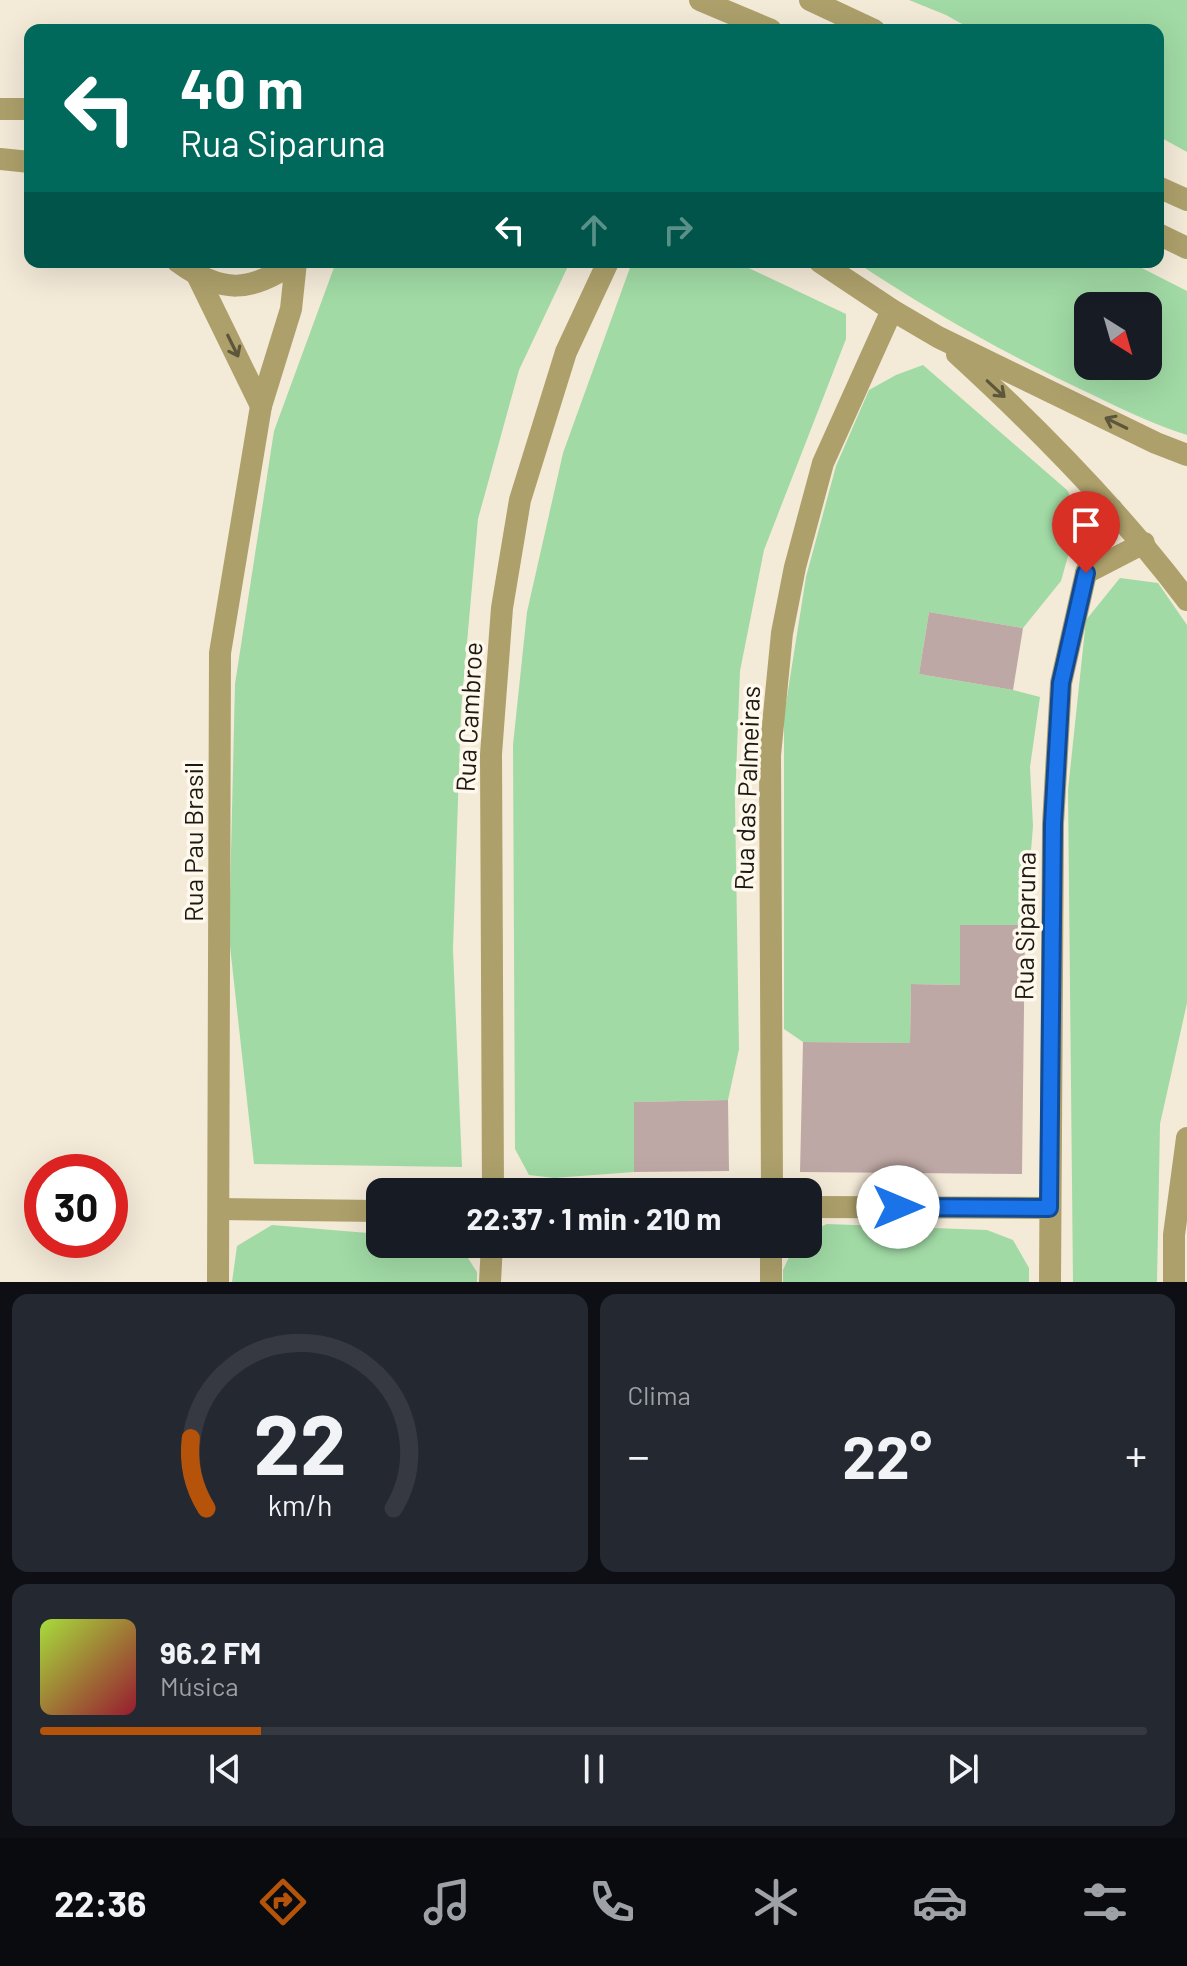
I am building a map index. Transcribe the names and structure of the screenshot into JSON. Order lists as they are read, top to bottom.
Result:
{
  "streets": {
    "street": [
      "Rua Cambroe",
      "Rua das Palmeiras",
      "Rua Pau Brasil",
      "Rua Siparuna"
    ]
  },
  "north": "bottom right",
  "page": {
    "turn": ["40 m", "Rua Siparuna"],
    "limit": "30",
    "trip": "22:37 · 1 min · 210 m",
    "tile": "Clima",
    "heat": ["−", "22°", "+"],
    "song": ["96.2 FM", "Música"],
    "tabs": "22:36",
    "gauge": ["22", "km/h"]
  }
}
